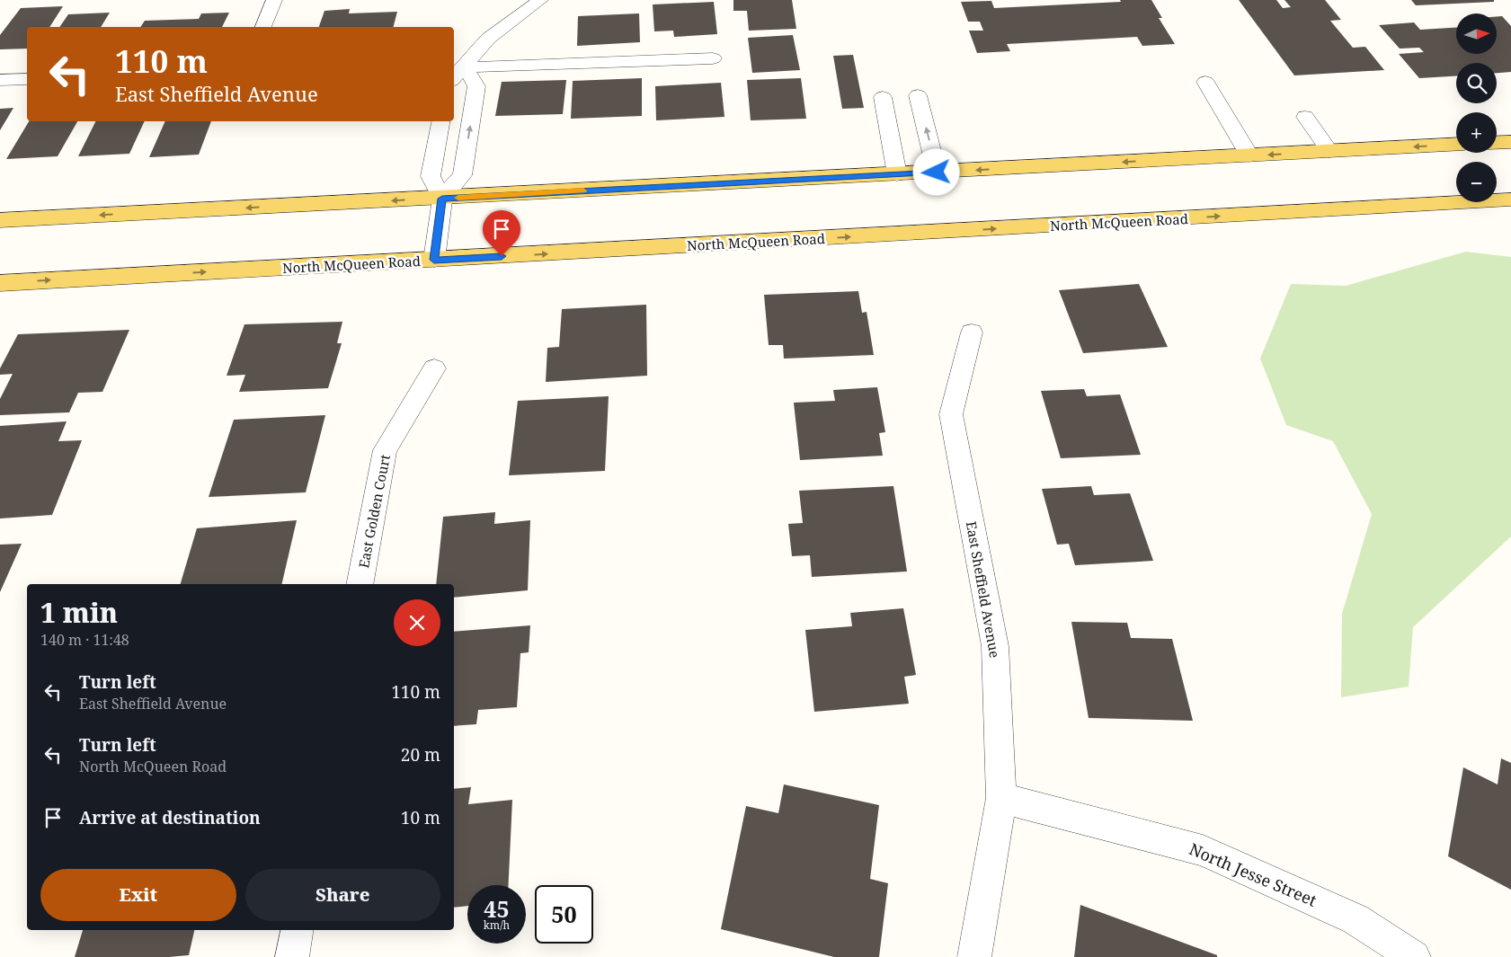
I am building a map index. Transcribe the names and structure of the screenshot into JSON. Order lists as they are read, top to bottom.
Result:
{
  "streets": {
    "main road": ["North McQueen Road"],
    "street": ["East Golden Court", "East Sheffield Avenue", "North Jesse Street"]
  },
  "crossings": [
    ["East Sheffield Avenue", "North Jesse Street"]
  ],
  "north": "right",
  "page": {
    "map_buttons": ["+", "−"],
    "turn": ["110 m", "East Sheffield Avenue"],
    "heading": ["1 min", "140 m · 11:48"],
    "list": [
      {
        "name": "Turn left",
        "note": "East Sheffield Avenue",
        "value": "110 m"
      },
      {
        "name": "Turn left",
        "note": "North McQueen Road",
        "value": "20 m"
      },
      {
        "name": "Arrive at destination",
        "value": "10 m"
      }
    ],
    "buttons": ["Exit", "Share"],
    "speed": "45 km/h",
    "limit": "50"
  }
}
